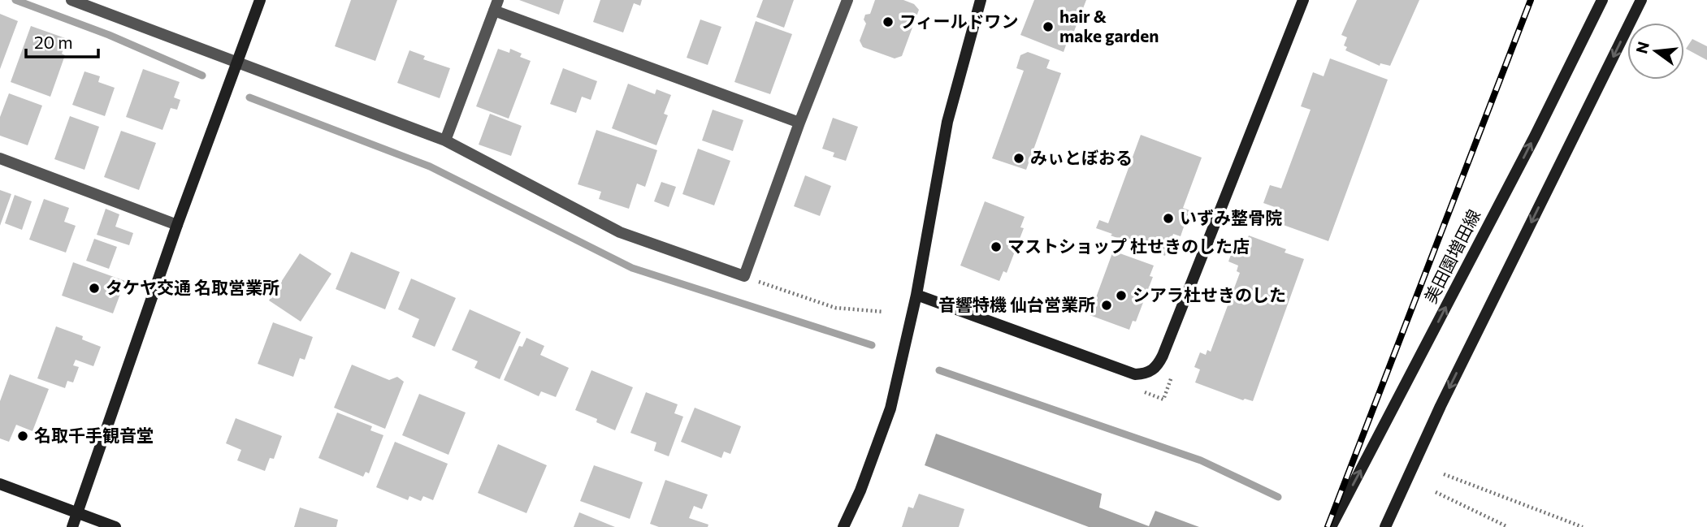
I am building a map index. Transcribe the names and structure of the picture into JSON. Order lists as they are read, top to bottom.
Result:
{
  "streets": {
    "street": ["美田園増田線"]
  },
  "places": [
    "フィールドワン",
    "hair & make garden",
    "みぃとぼおる",
    "いずみ整骨院",
    "マストショップ 杜せきのした店",
    "タケヤ交通 名取営業所",
    "シアラ杜せきのした",
    "音響特機 仙台営業所",
    "名取千手観音堂"
  ],
  "scale_bar": "20 m",
  "north": "left"
}
